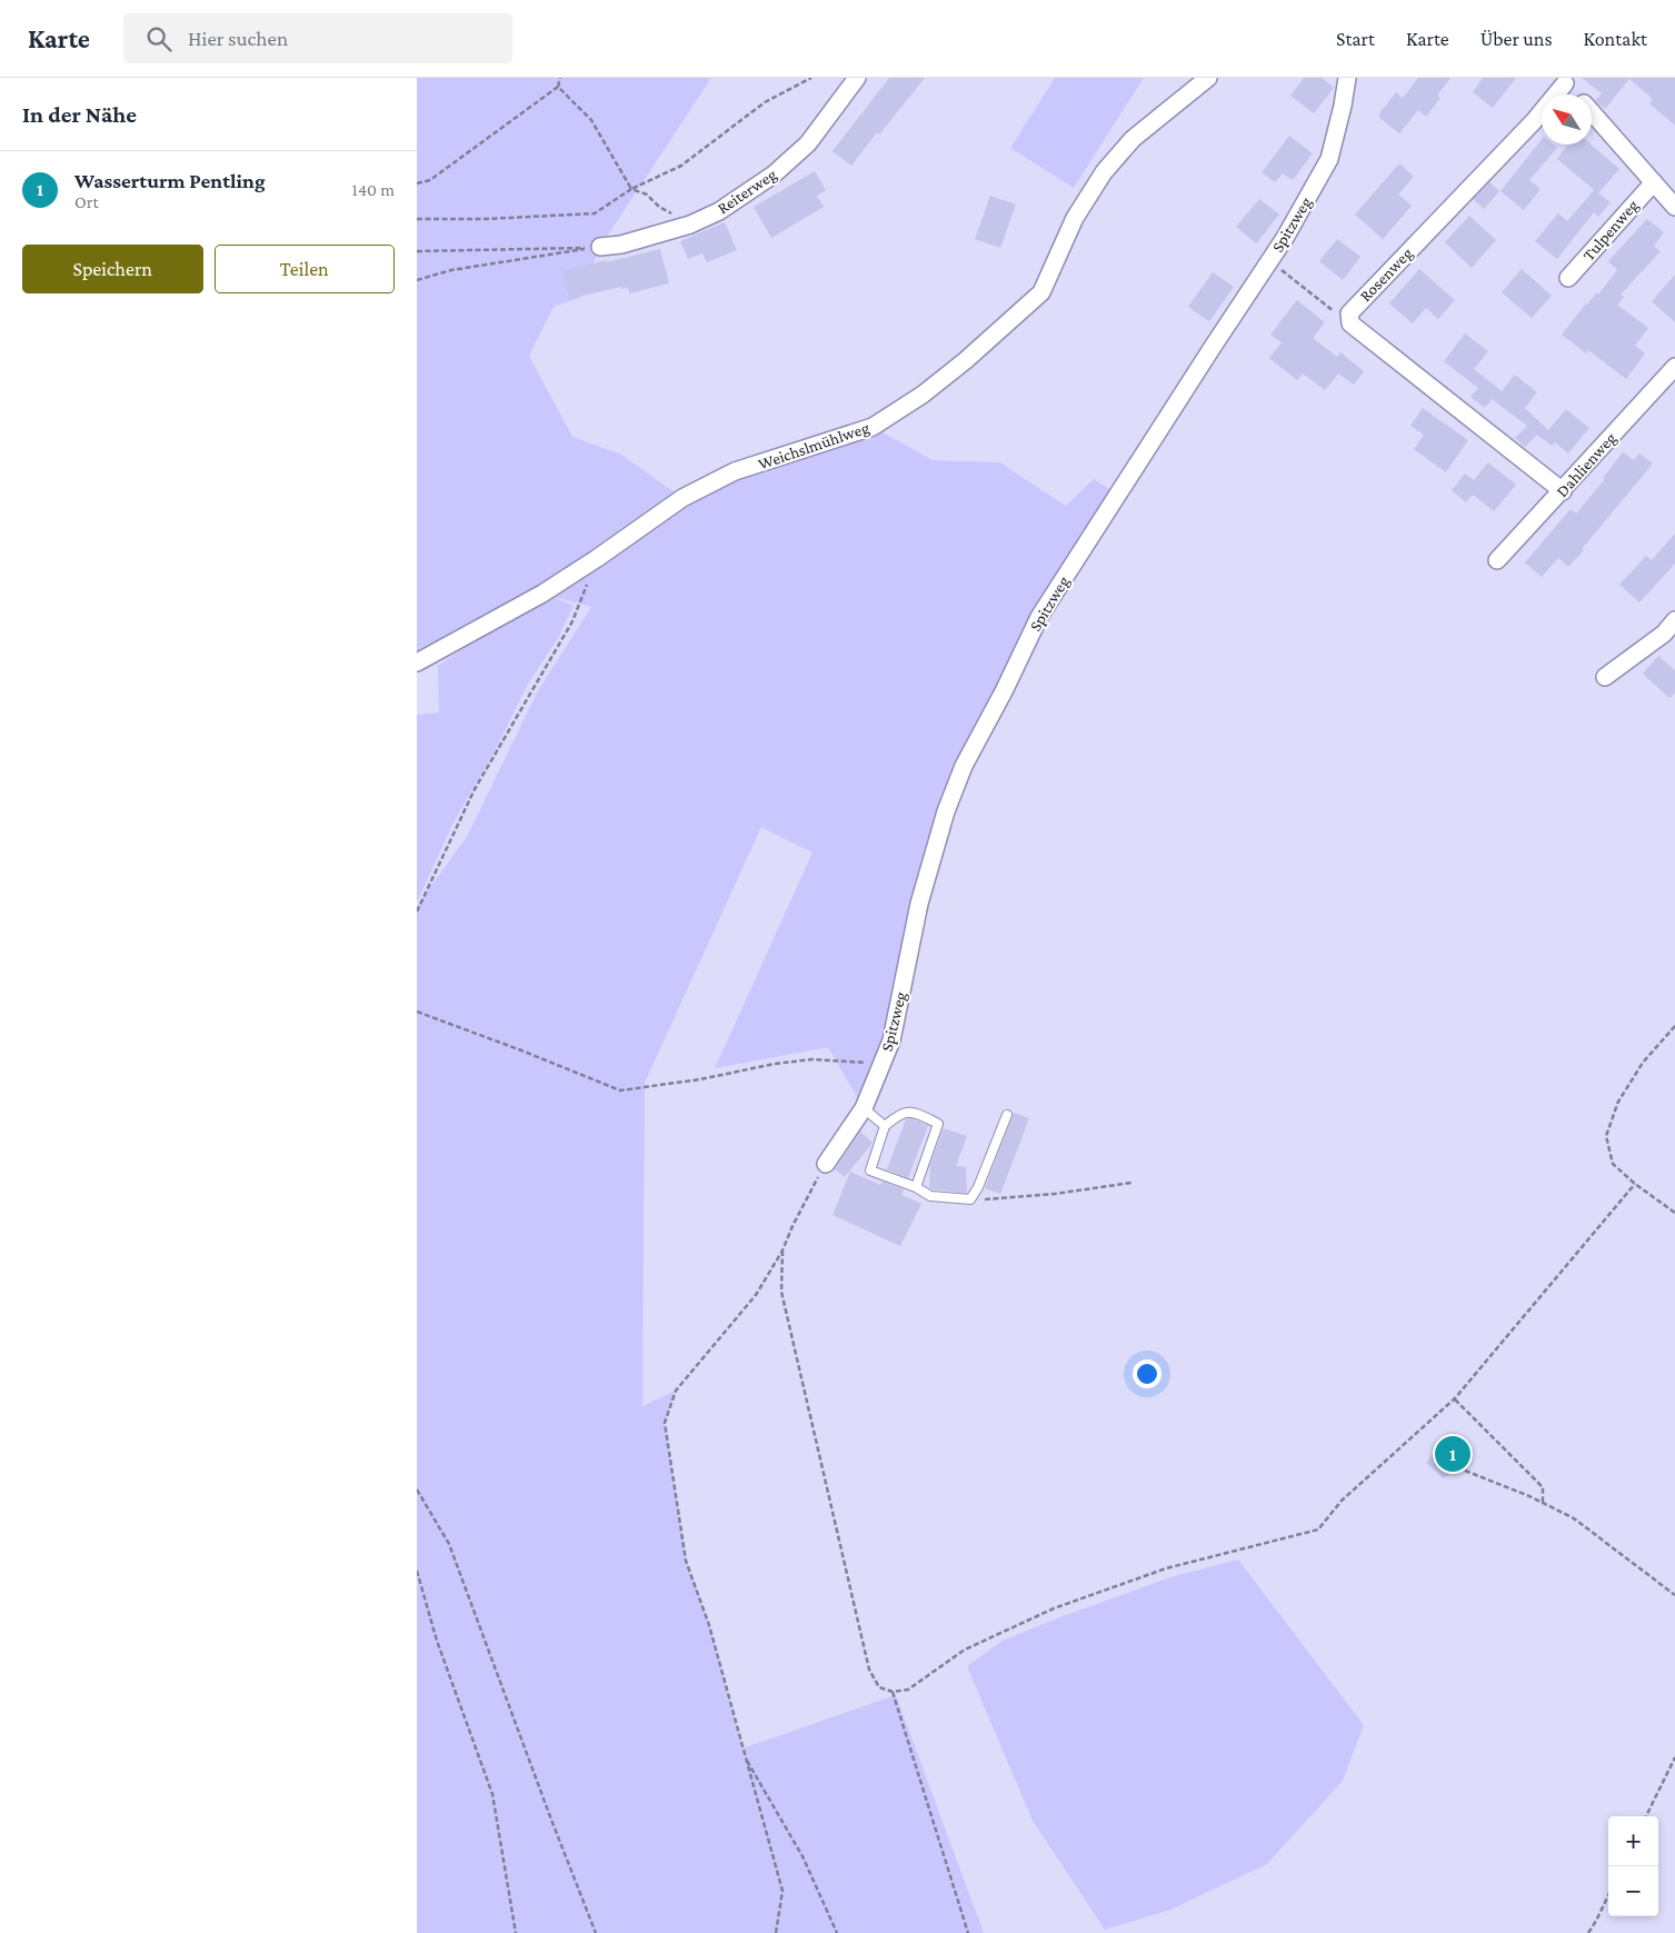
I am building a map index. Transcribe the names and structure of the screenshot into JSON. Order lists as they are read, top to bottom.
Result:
{
  "streets": {
    "street": [
      "Reiterweg",
      "Spitzweg",
      "Tulpenweg",
      "Rosenweg",
      "Weichslmühlweg",
      "Dahlienweg"
    ]
  },
  "north": "top left",
  "page": {
    "header": "Karte",
    "search": "Hier suchen",
    "nav": [
      "Start",
      "Karte",
      "Über uns",
      "Kontakt"
    ],
    "heading": "In der Nähe",
    "list": [
      {
        "mark": "1",
        "name": "Wasserturm Pentling",
        "note": "Ort",
        "value": "140 m"
      }
    ],
    "buttons": ["Speichern", "Teilen"],
    "pins": "1",
    "map_buttons": ["+", "−"]
  }
}
